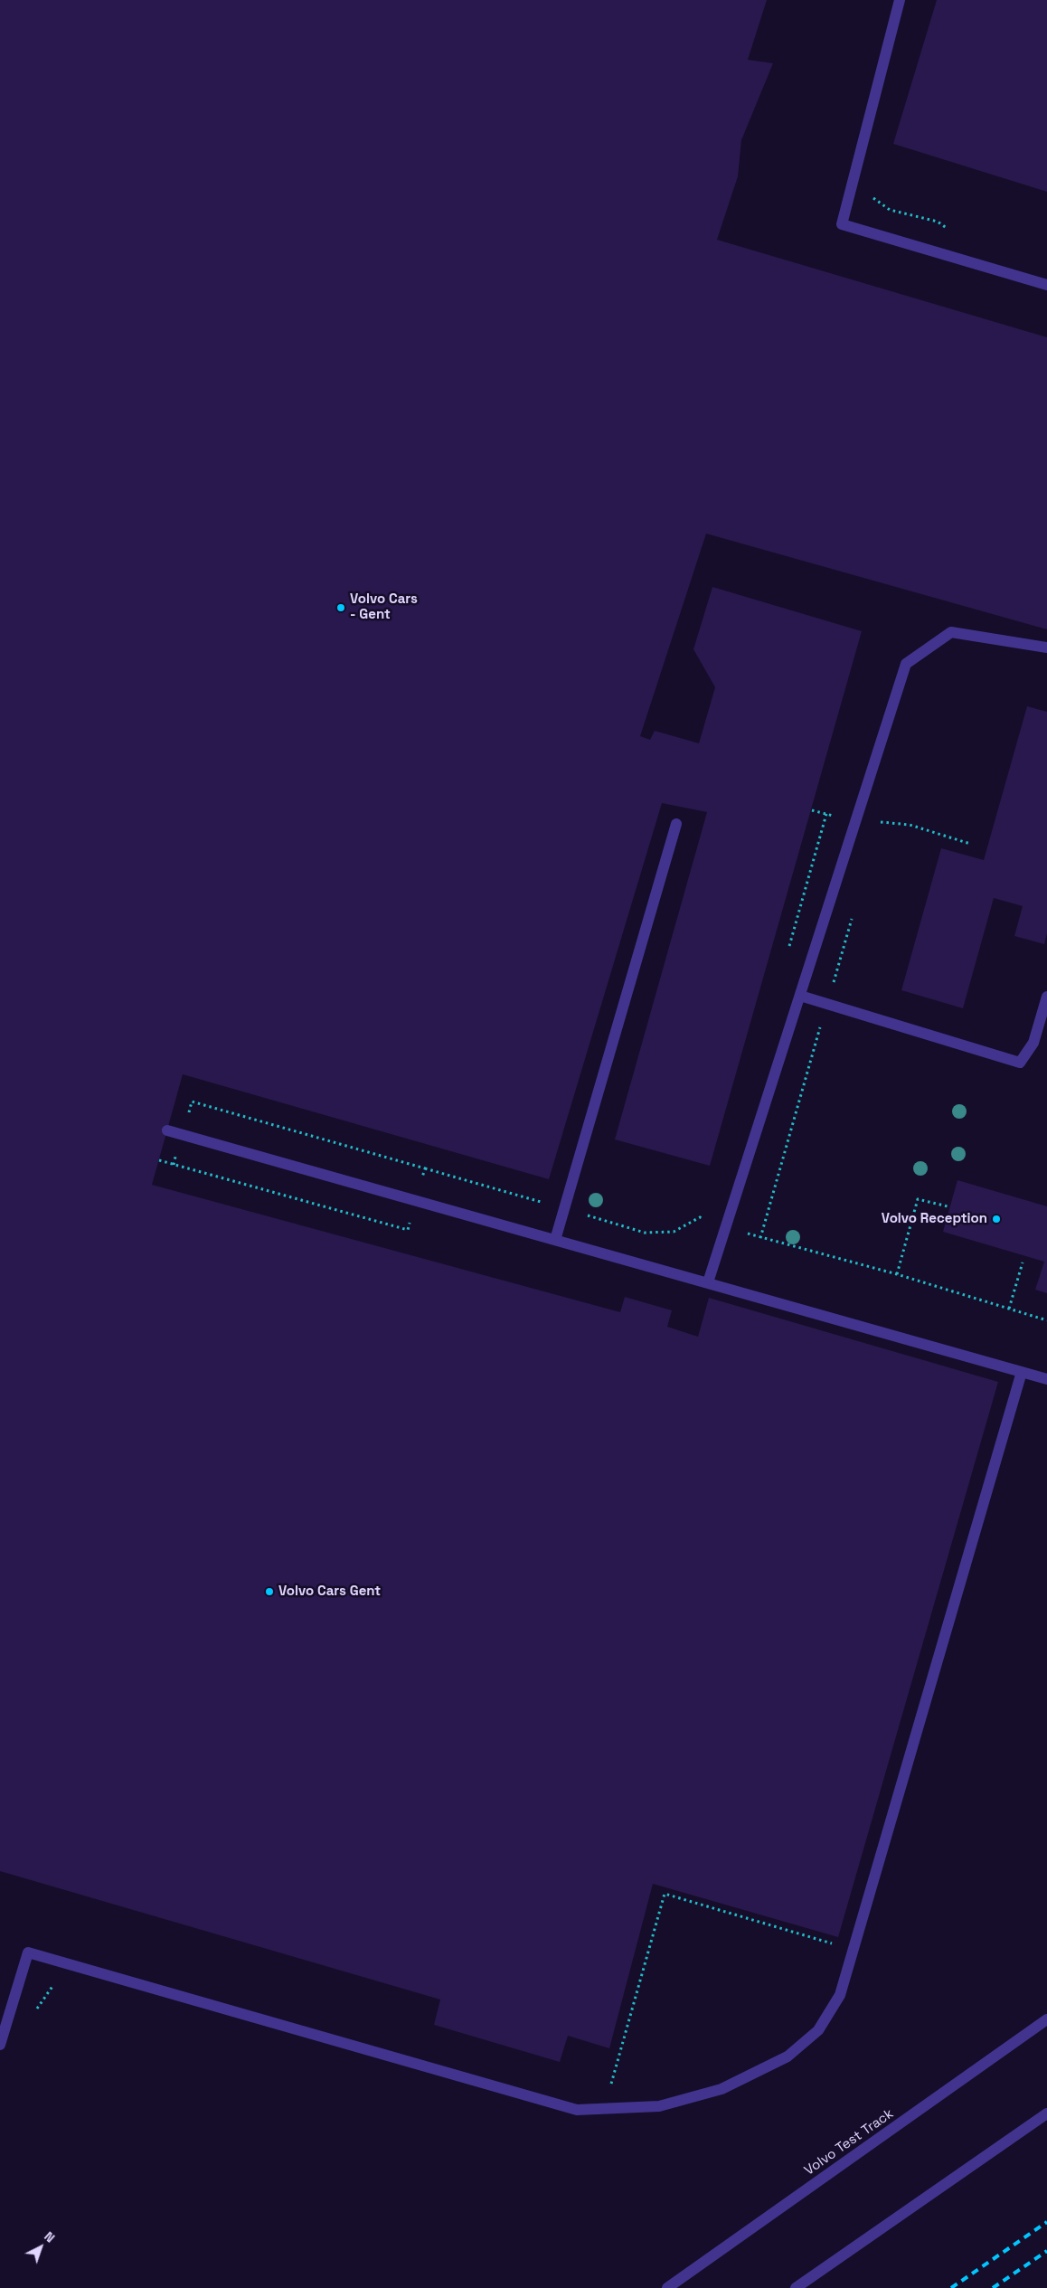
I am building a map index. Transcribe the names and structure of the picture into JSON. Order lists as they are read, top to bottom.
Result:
{
  "streets": {
    "street": ["Volvo Test Track"]
  },
  "places": ["Volvo Cars - Gent", "Volvo Reception", "Volvo Cars Gent"],
  "north": "top right"
}
